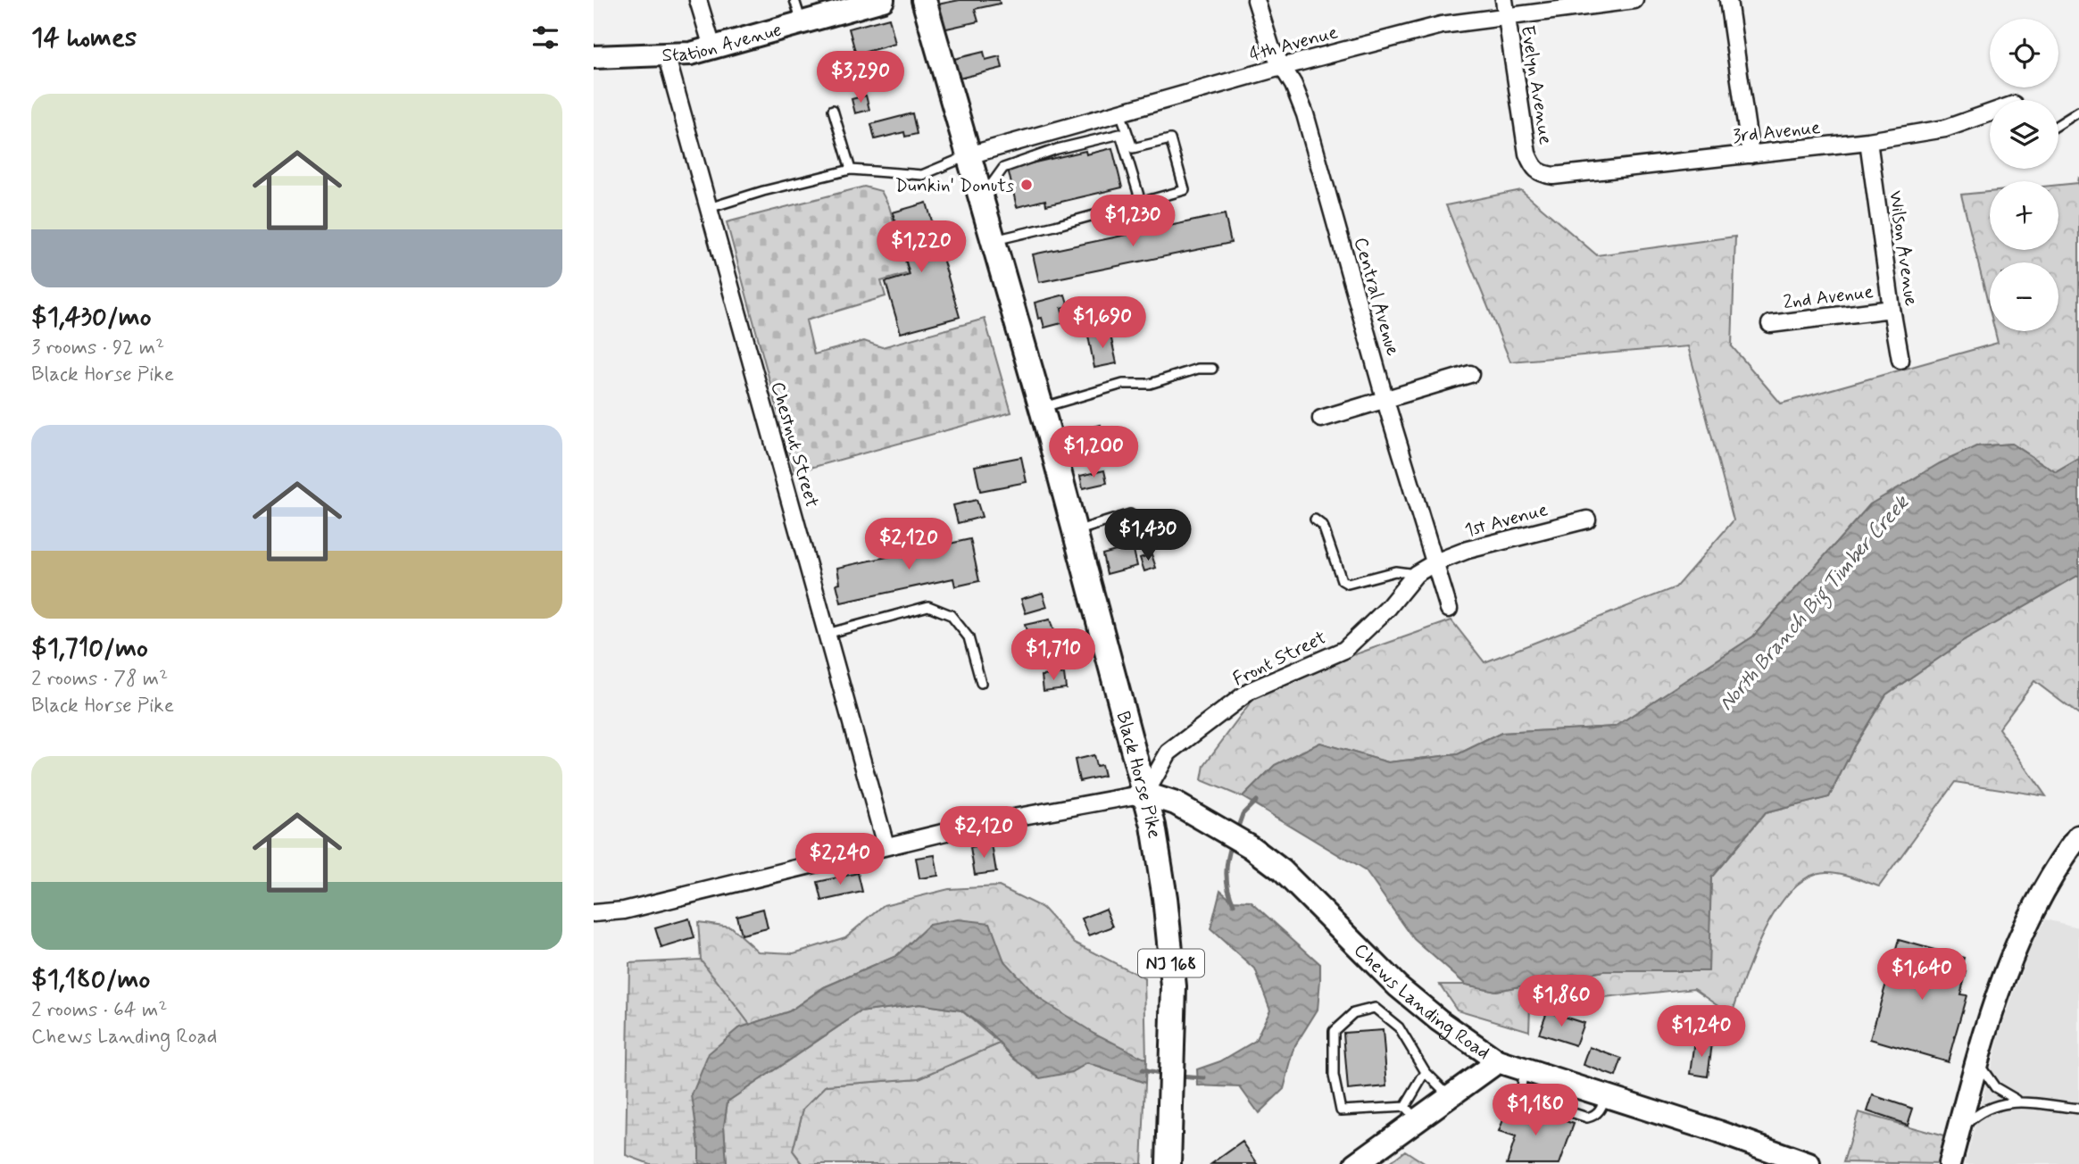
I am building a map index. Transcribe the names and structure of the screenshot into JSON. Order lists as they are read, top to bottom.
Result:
{
  "streets": {
    "main road": [
      "Station Avenue",
      "Black Horse Pike",
      "NJ 168",
      "Chews Landing Road"
    ],
    "street": [
      "4th Avenue",
      "Evelyn Avenue",
      "3rd Avenue",
      "Wilson Avenue",
      "Central Avenue",
      "2nd Avenue",
      "Chestnut Street",
      "1st Avenue",
      "Front Street"
    ]
  },
  "crossings": [
    ["Station Avenue", "Chestnut Street"],
    ["4th Avenue", "Evelyn Avenue"],
    ["4th Avenue", "Central Avenue"],
    ["4th Avenue", "Black Horse Pike"],
    ["Evelyn Avenue", "3rd Avenue"],
    ["3rd Avenue", "Wilson Avenue"],
    ["Wilson Avenue", "2nd Avenue"],
    ["Central Avenue", "1st Avenue"],
    ["Central Avenue", "Front Street"],
    ["1st Avenue", "Front Street"],
    ["Front Street", "Black Horse Pike"],
    ["Front Street", "Chews Landing Road"],
    ["Black Horse Pike", "Chews Landing Road"]
  ],
  "water": ["North Branch Big Timber Creek"],
  "places": ["Dunkin' Donuts"],
  "page": {
    "heading": "14 homes",
    "map_buttons": ["+", "−"],
    "price": [
      "$3,290",
      "$1,230",
      "$1,220",
      "$1,690",
      "$1,200",
      "$1,430",
      "$2,120",
      "$1,710",
      "$2,120",
      "$2,240",
      "$1,640",
      "$1,860",
      "$1,240",
      "$1,180"
    ],
    "list": [
      {
        "name": "$1,430/mo",
        "note": "3 rooms · 92 m² · Black Horse Pike"
      },
      {
        "name": "$1,710/mo",
        "note": "2 rooms · 78 m² · Black Horse Pike"
      },
      {
        "name": "$1,180/mo",
        "note": "2 rooms · 64 m² · Chews Landing Road"
      }
    ]
  }
}
